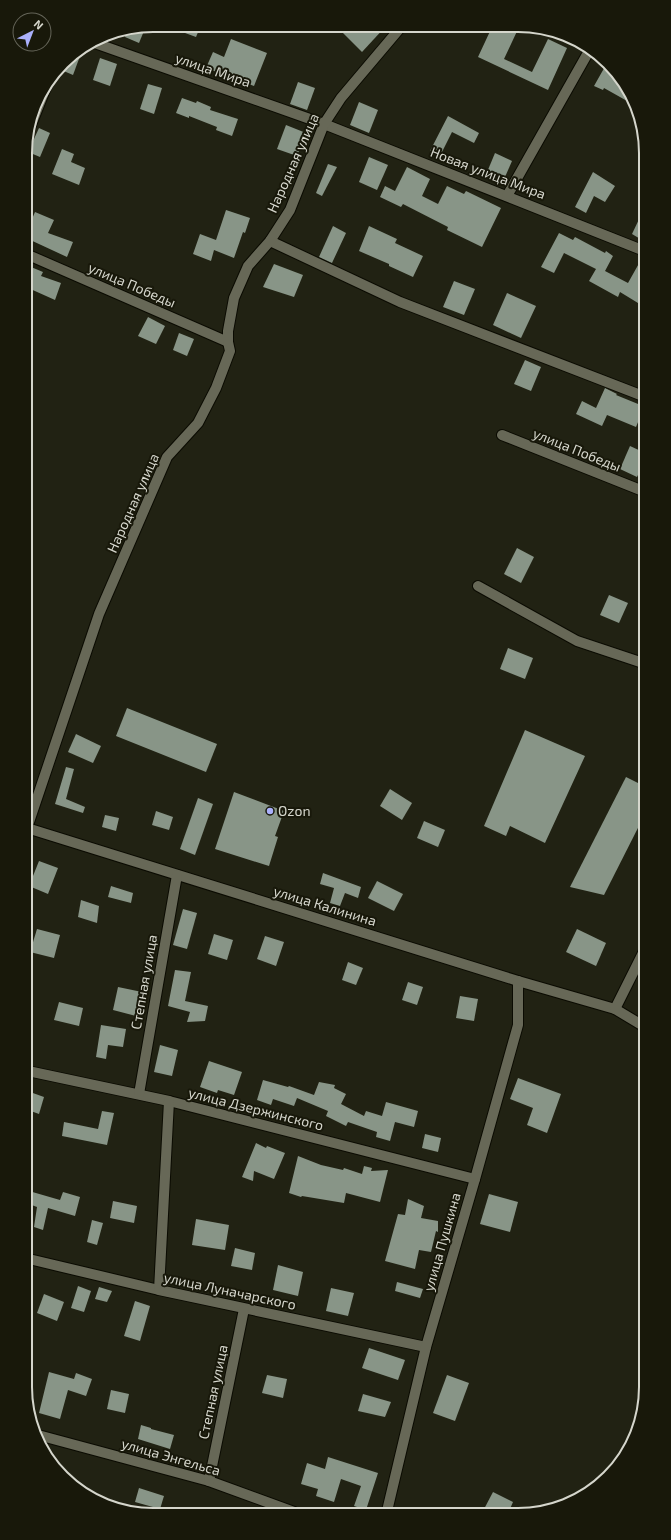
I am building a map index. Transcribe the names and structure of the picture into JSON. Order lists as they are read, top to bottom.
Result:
{
  "streets": {
    "street": [
      "улица Мира",
      "Народная улица",
      "Новая улица Мира",
      "улица Победы",
      "улица Калинина",
      "Степная улица",
      "улица Дзержинского",
      "улица Пушкина",
      "улица Луначарского",
      "улица Энгельса"
    ]
  },
  "crossings": [
    ["улица Мира", "Народная улица"],
    ["улица Мира", "Новая улица Мира"],
    ["Народная улица", "Новая улица Мира"],
    ["Народная улица", "улица Победы"],
    ["улица Калинина", "Степная улица"],
    ["улица Калинина", "улица Пушкина"],
    ["Степная улица", "улица Дзержинского"],
    ["Степная улица", "улица Луначарского"],
    ["Степная улица", "улица Энгельса"],
    ["улица Дзержинского", "улица Пушкина"],
    ["улица Пушкина", "улица Луначарского"]
  ],
  "places": ["Ozon"],
  "north": "top right"
}
